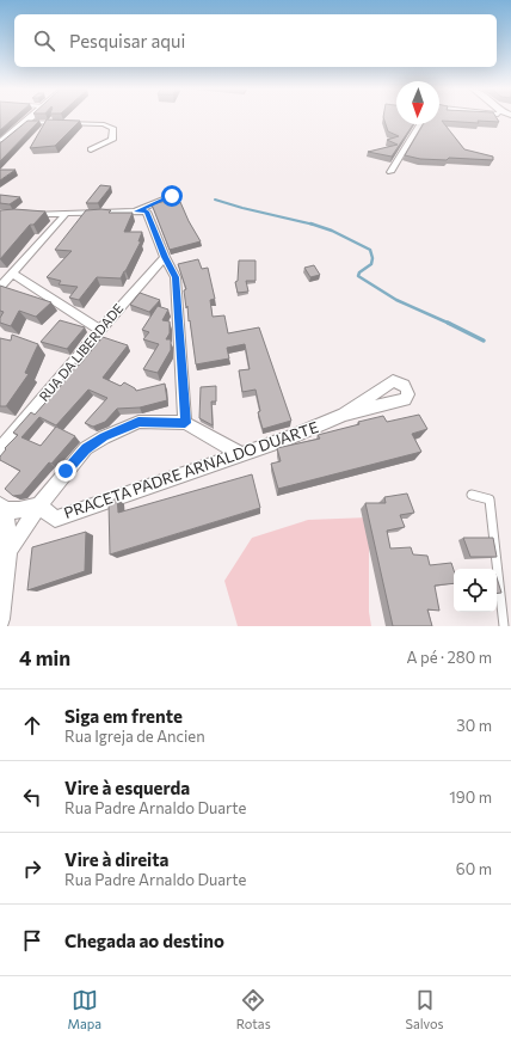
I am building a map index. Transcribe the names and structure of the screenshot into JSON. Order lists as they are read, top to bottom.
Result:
{
  "streets": {
    "street": ["RUA DA LIBERDADE", "PRACETA PADRE ARNALDO DUARTE"]
  },
  "north": "bottom",
  "page": {
    "search": "Pesquisar aqui",
    "heading": ["4 min", "A pé · 280 m"],
    "list": [
      ["Siga em frente", "Rua Igreja de Ancien", "30 m"],
      ["Vire à esquerda", "Rua Padre Arnaldo Duarte", "190 m"],
      ["Vire à direita", "Rua Padre Arnaldo Duarte", "60 m"],
      "Chegada ao destino"
    ],
    "nav": ["Mapa", "Rotas", "Salvos"]
  }
}
